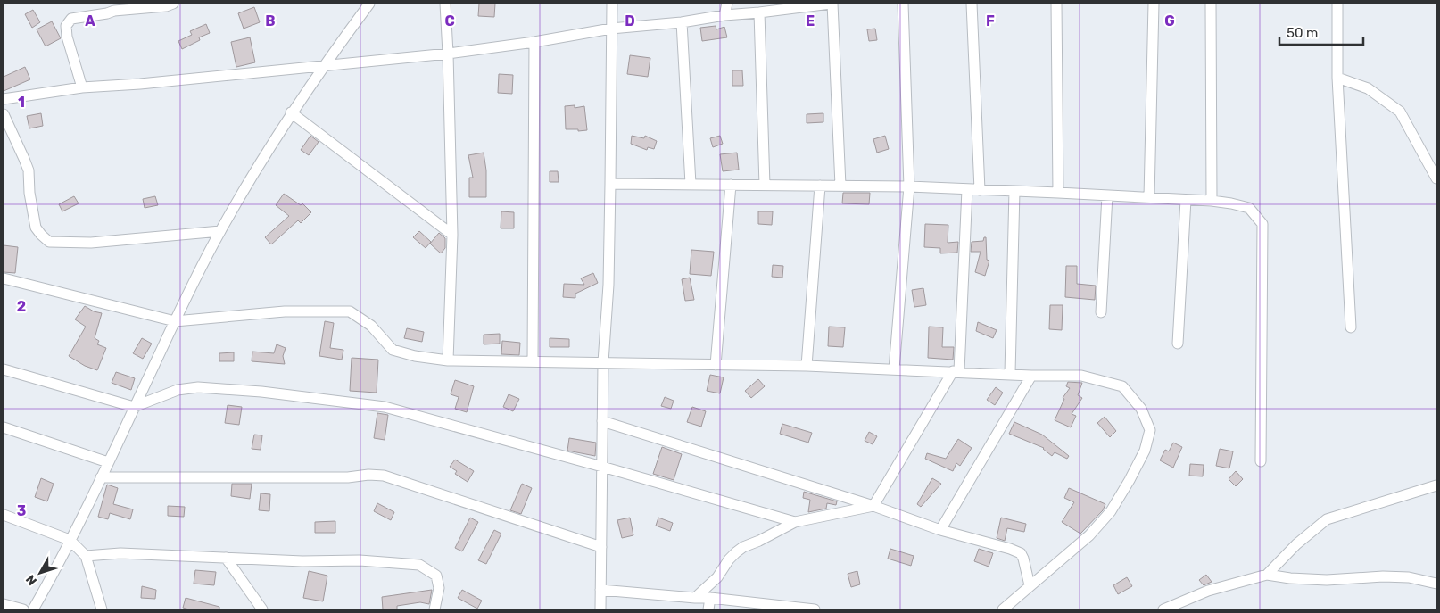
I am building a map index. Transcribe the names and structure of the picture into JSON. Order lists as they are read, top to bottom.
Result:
{
  "scale_bar": "50 m",
  "north": "bottom left",
  "grid": {
    "columns": [
      "A",
      "B",
      "C",
      "D",
      "E",
      "F",
      "G"
    ],
    "rows": ["1", "2", "3"]
  }
}
